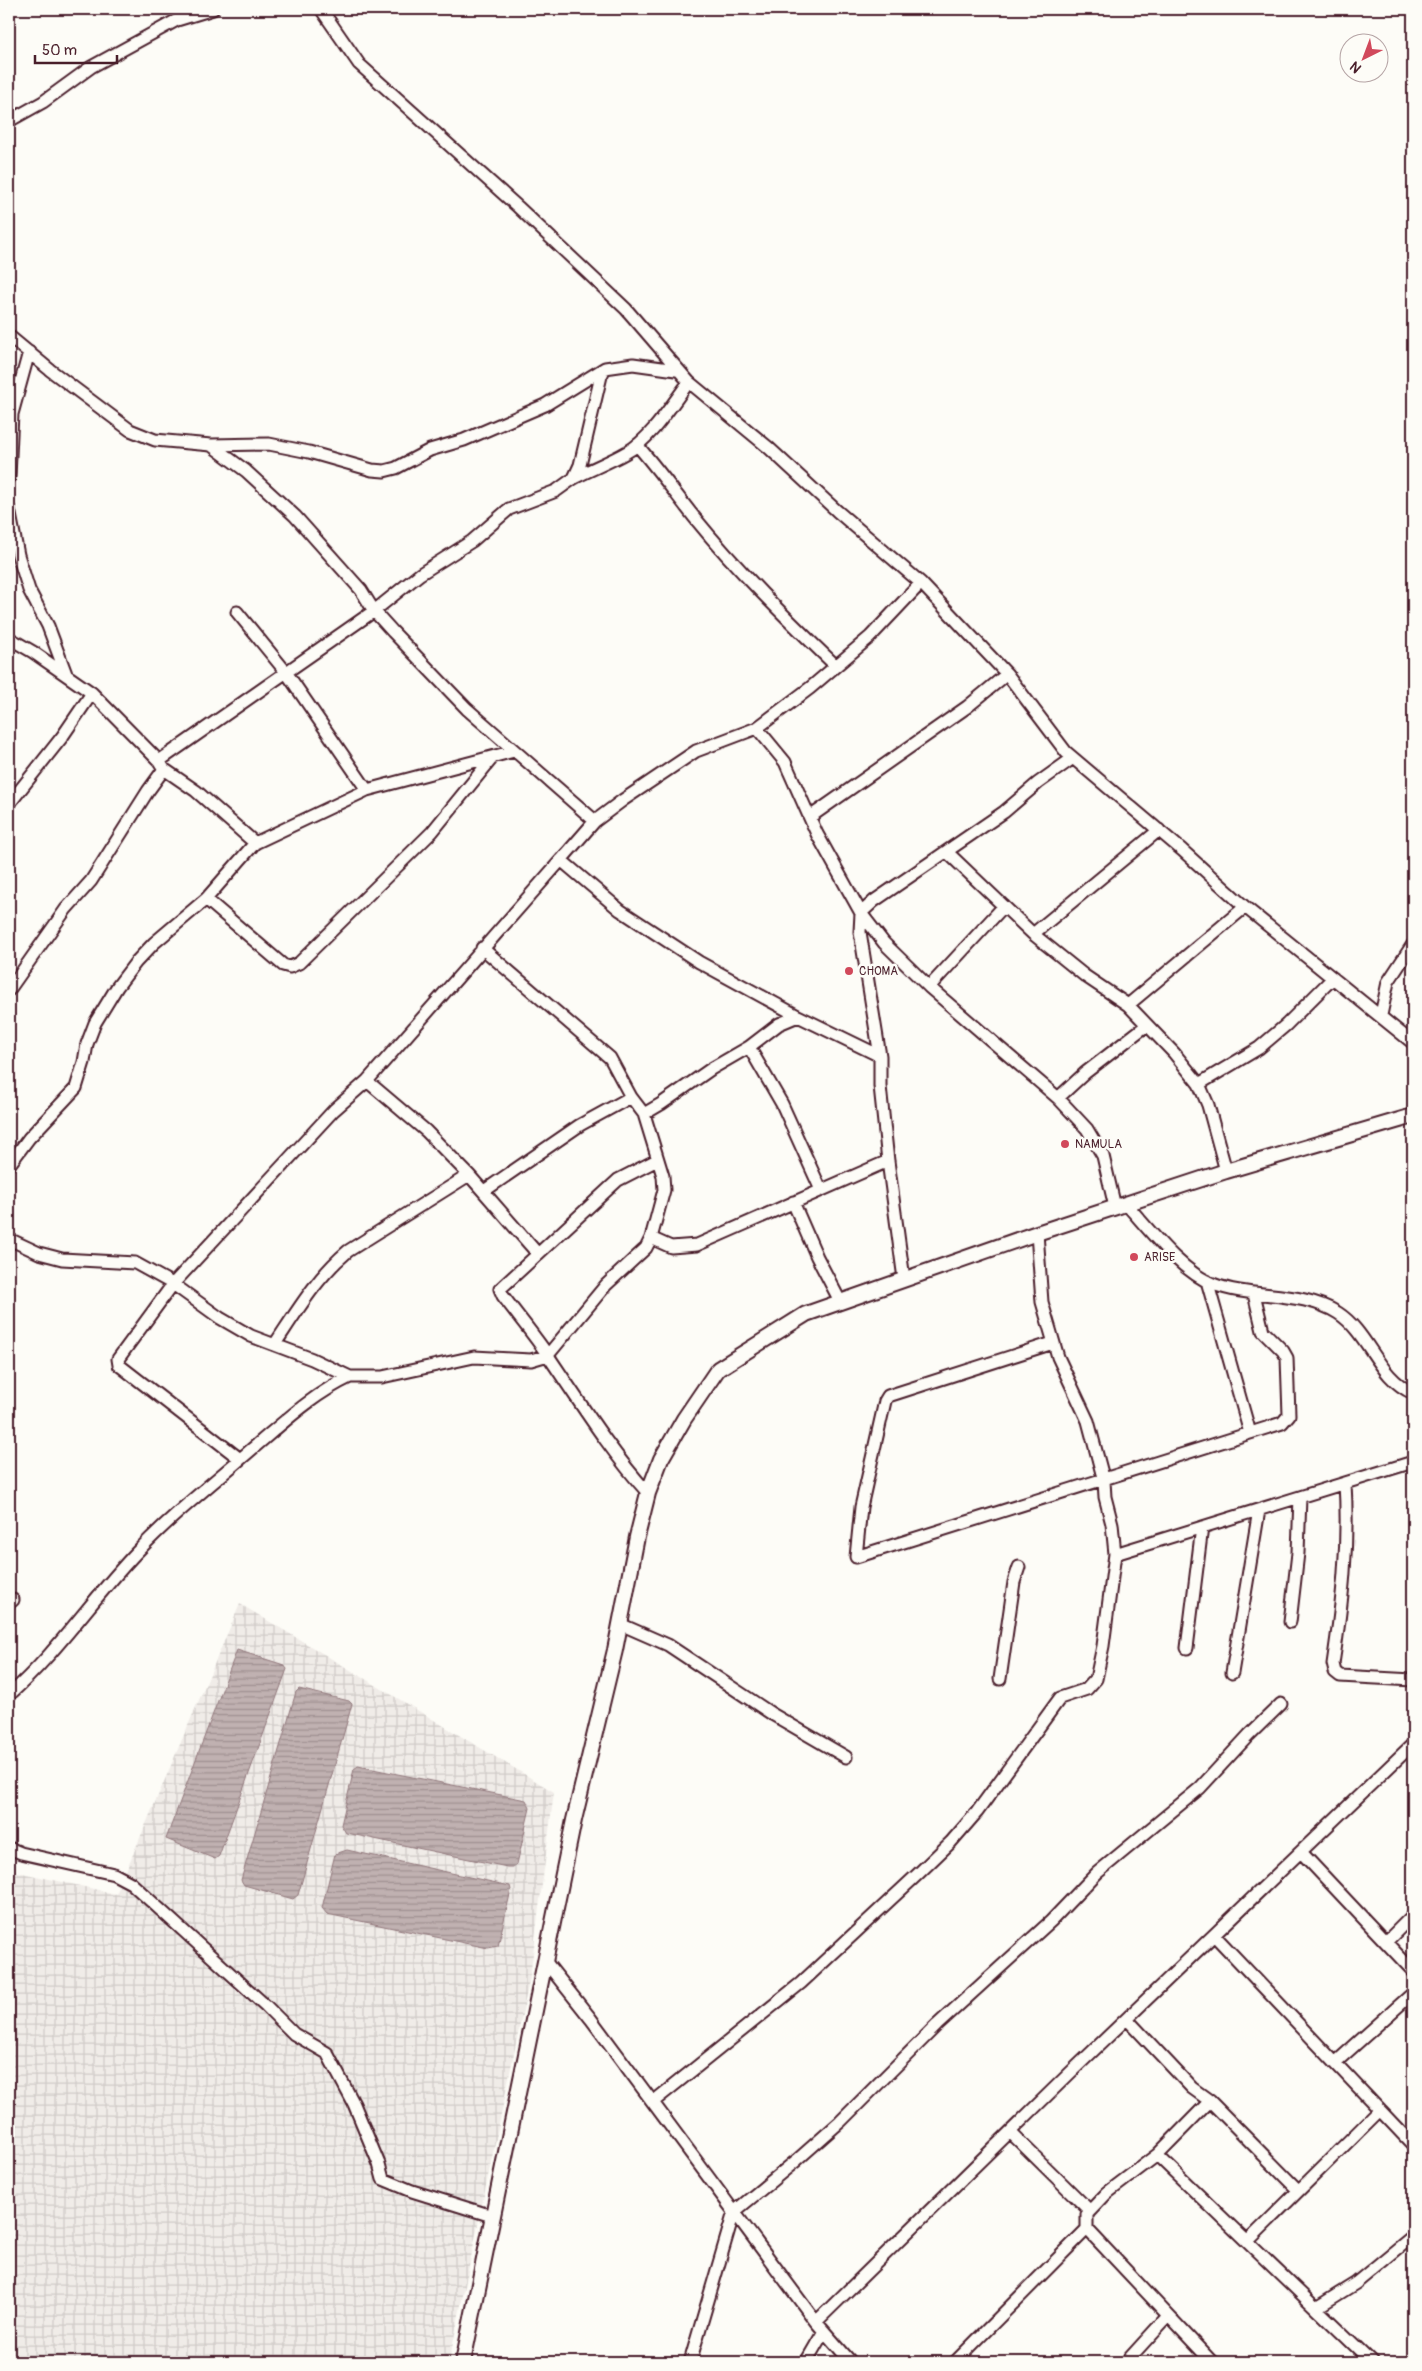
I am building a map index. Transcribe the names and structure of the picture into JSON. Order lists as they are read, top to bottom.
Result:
{
  "places": ["CHOMA", "NAMULA", "ARISE"],
  "scale_bar": "50 m",
  "north": "bottom left"
}
